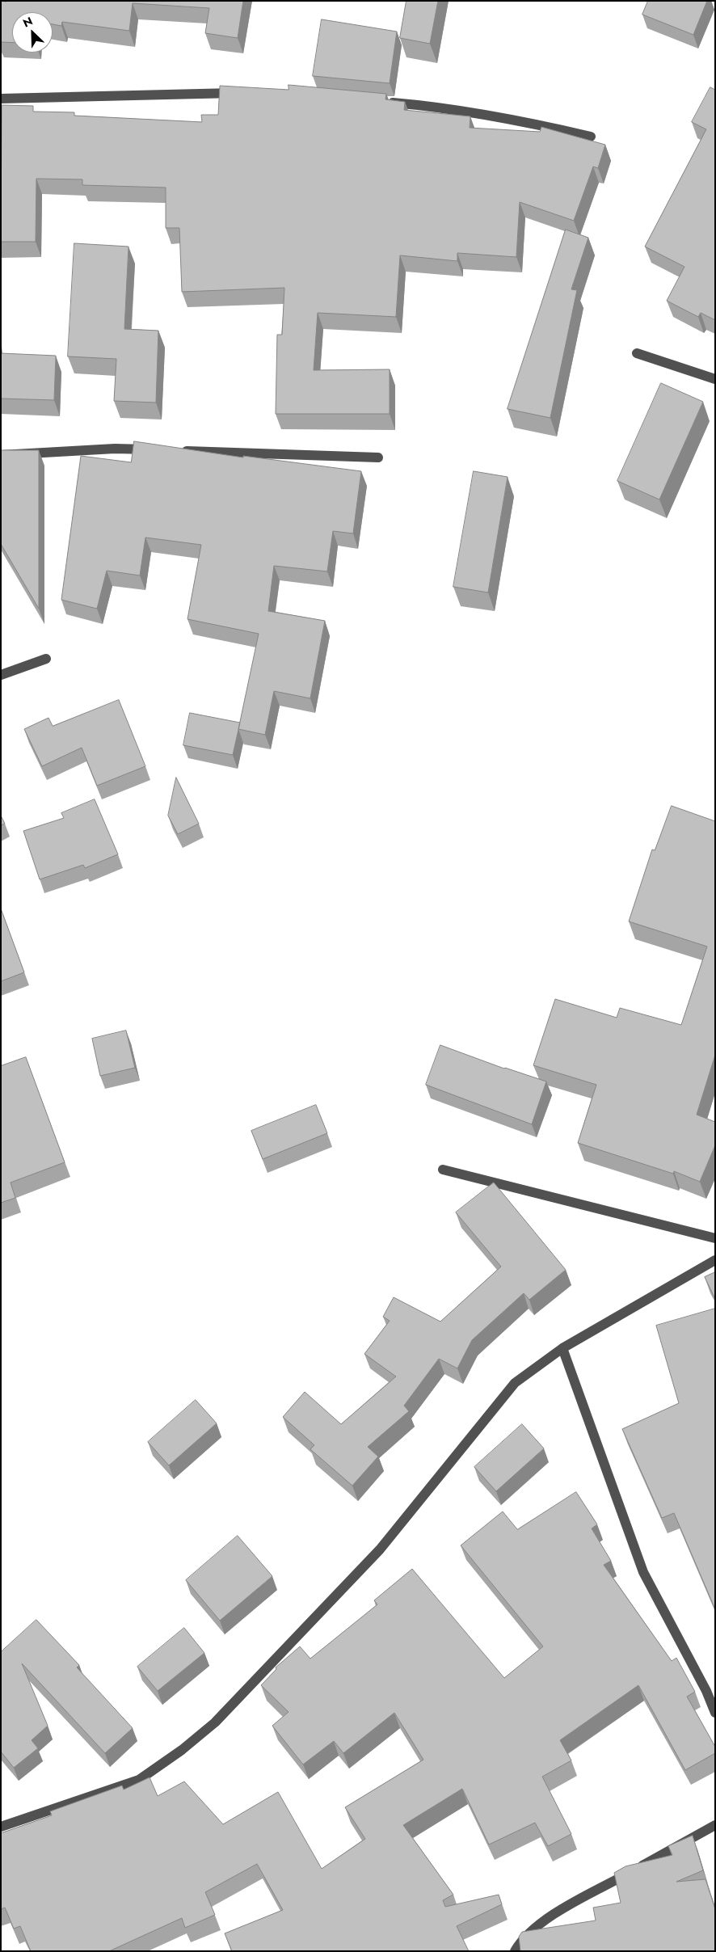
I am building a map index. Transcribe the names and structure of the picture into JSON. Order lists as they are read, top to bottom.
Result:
{
  "north": "top left"
}
